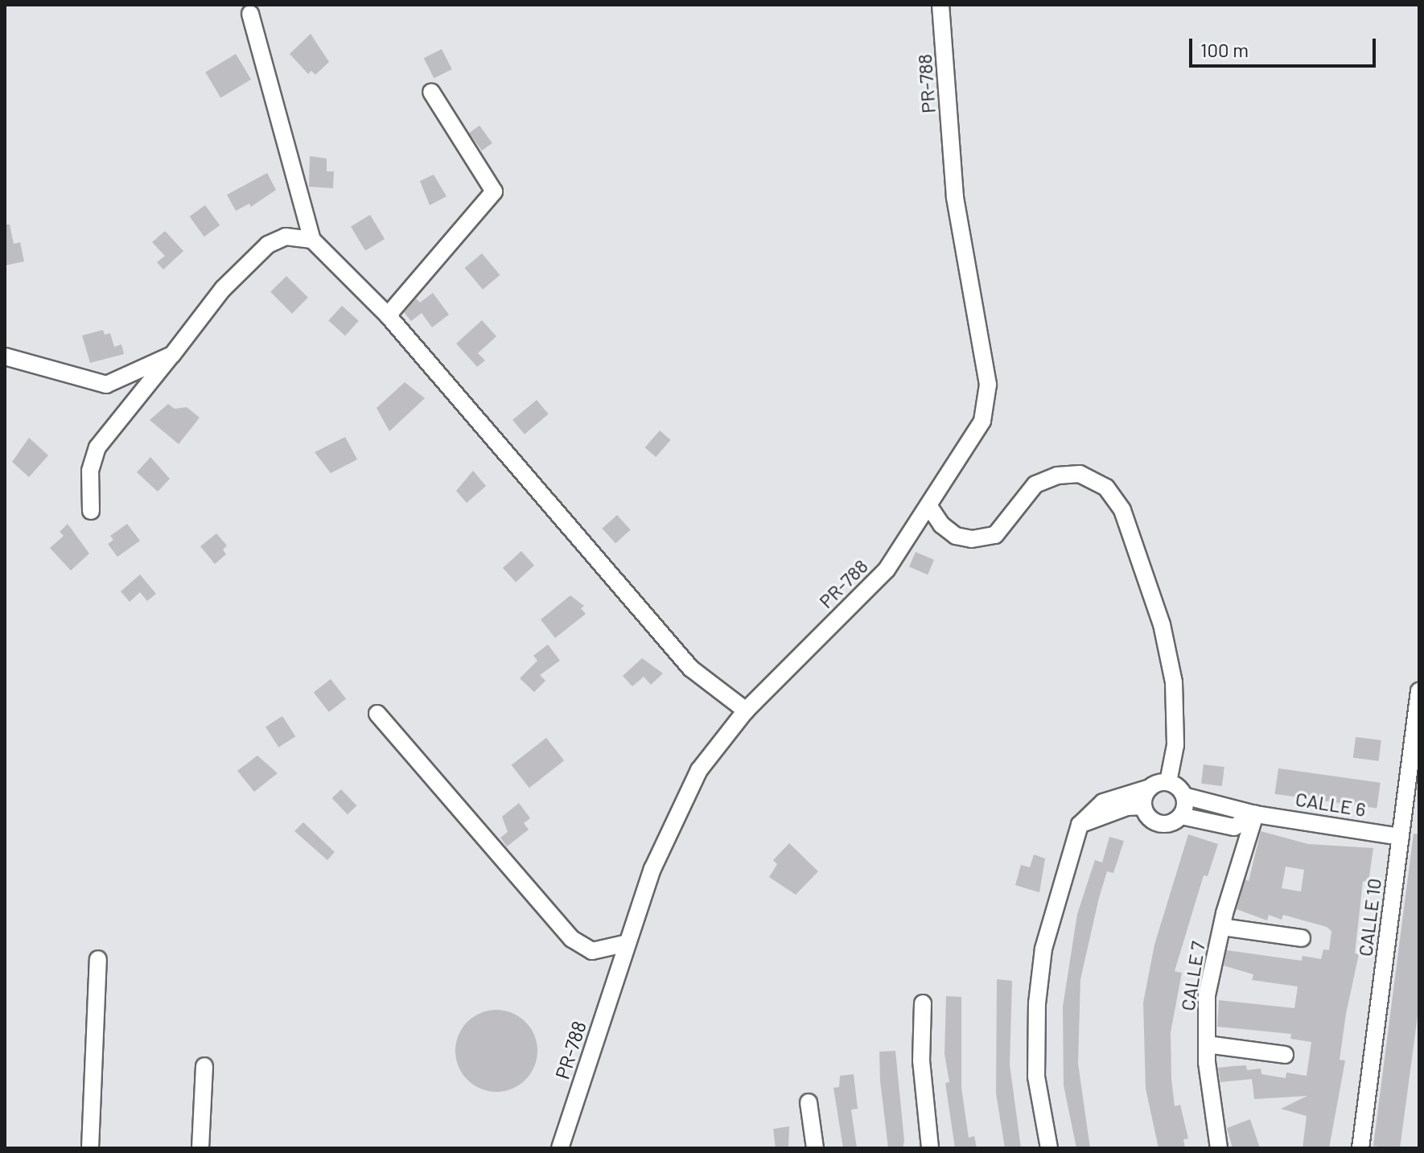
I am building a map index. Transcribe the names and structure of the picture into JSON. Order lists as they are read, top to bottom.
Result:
{
  "streets": {
    "street": [
      "PR-788",
      "CALLE 6",
      "CALLE 10",
      "CALLE 7"
    ]
  },
  "crossings": [
    ["CALLE 6", "CALLE 10"],
    ["CALLE 6", "CALLE 7"]
  ],
  "scale_bar": "100 m"
}
